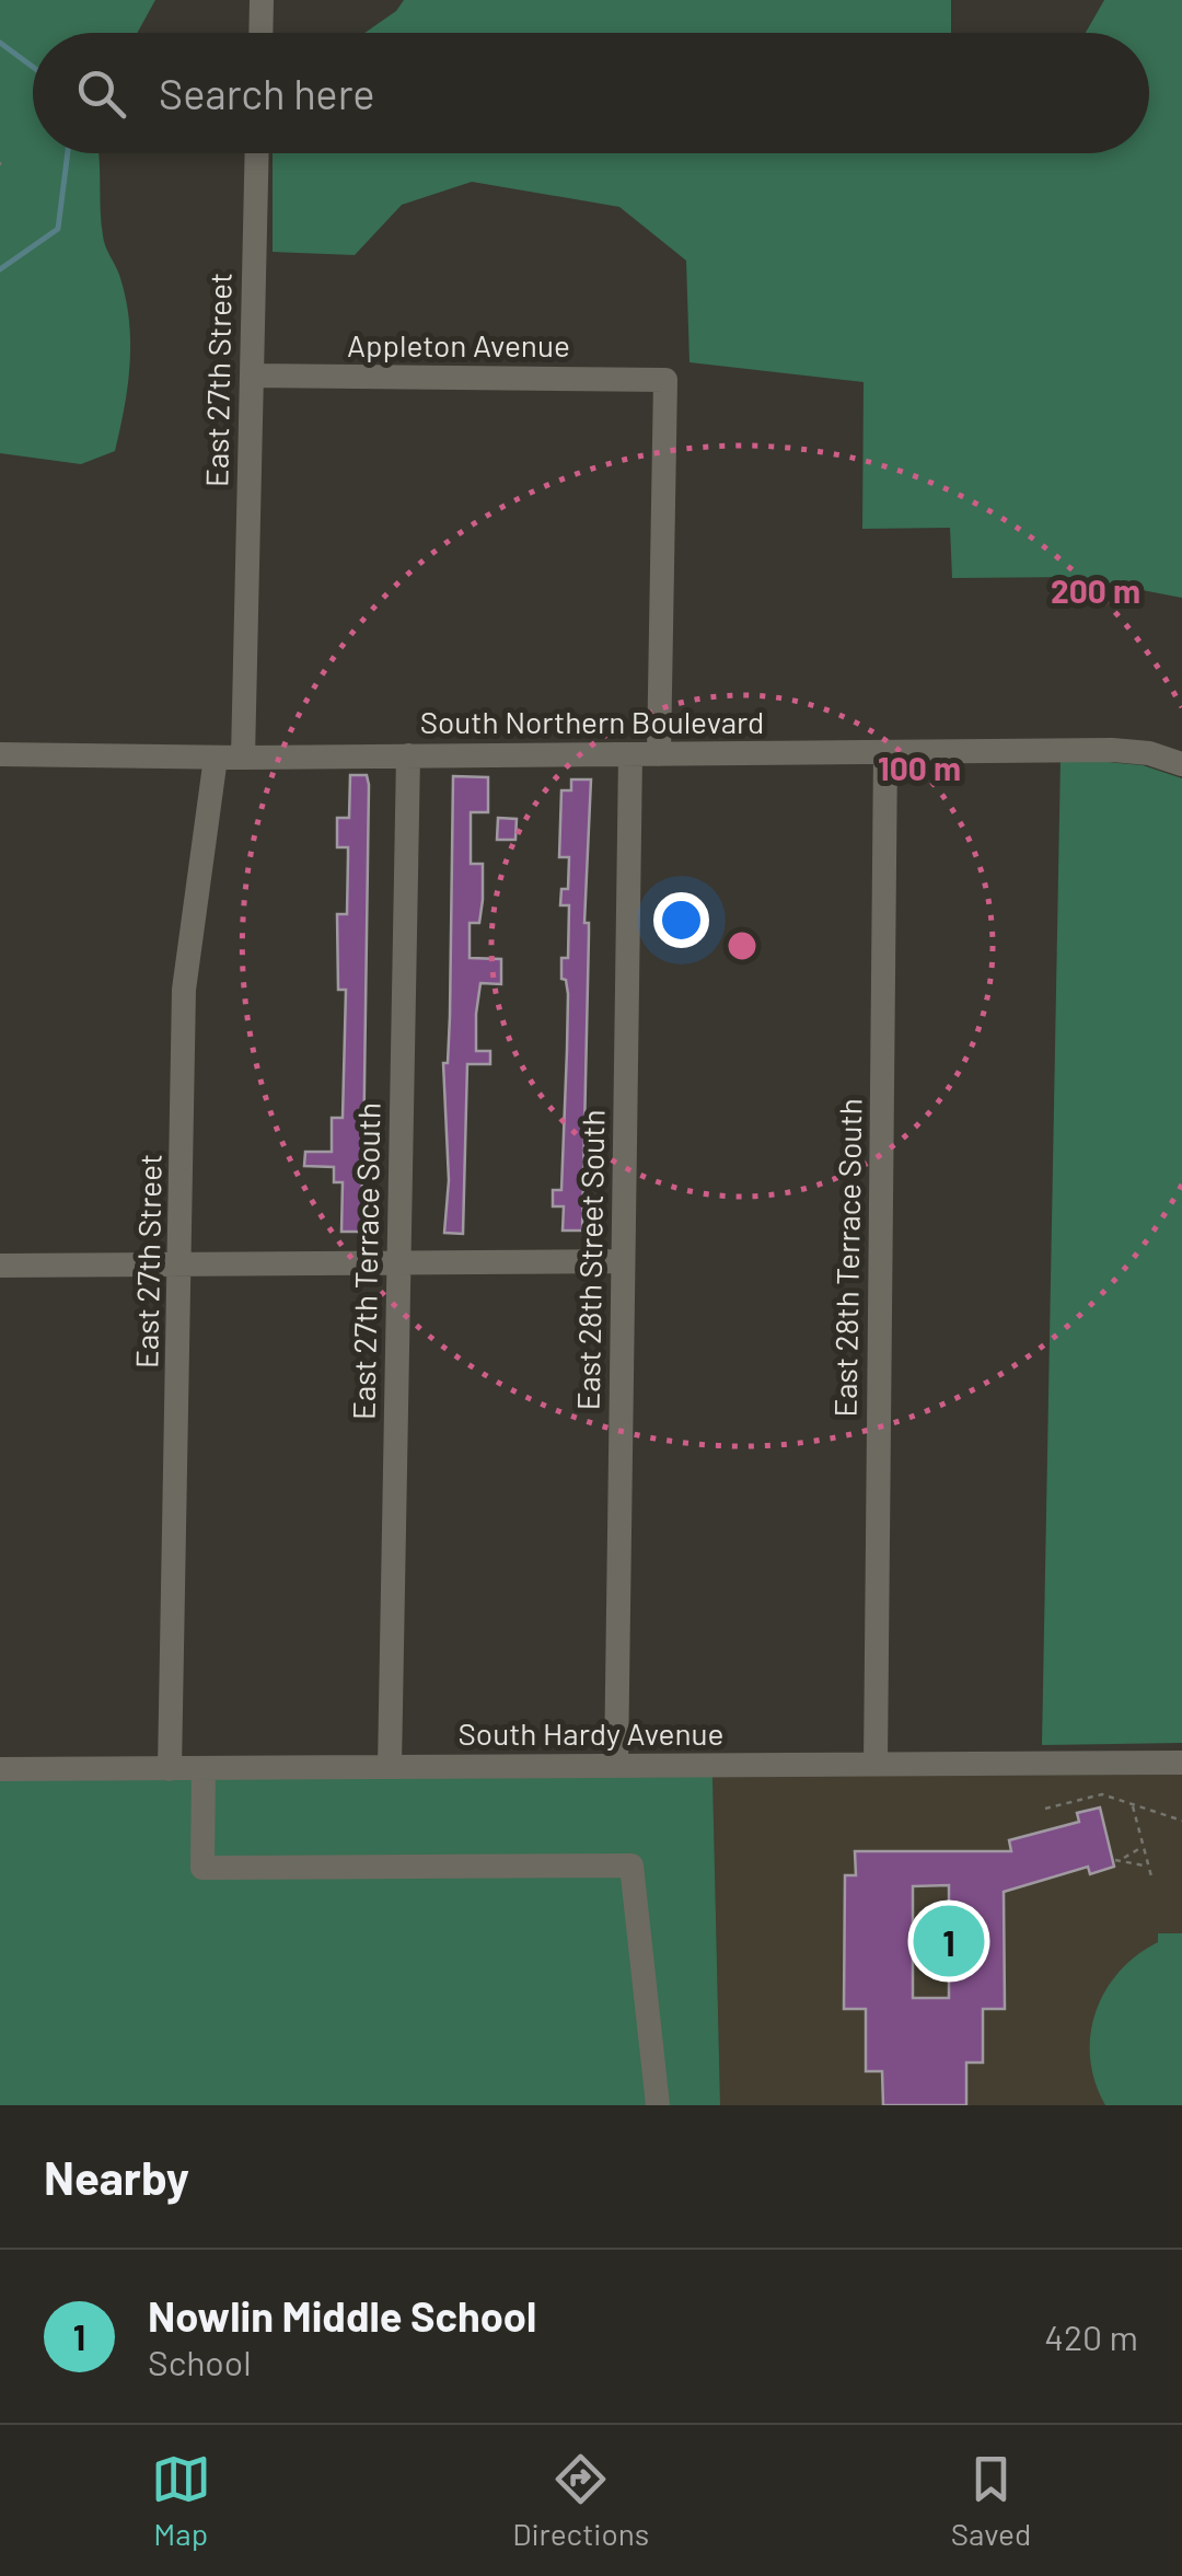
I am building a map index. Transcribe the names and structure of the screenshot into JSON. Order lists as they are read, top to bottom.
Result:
{
  "streets": {
    "street": [
      "Appleton Avenue",
      "East 27th Street",
      "South Northern Boulevard",
      "East 28th Terrace South",
      "East 28th Street South",
      "East 27th Terrace South",
      "South Hardy Avenue"
    ]
  },
  "crossings": [
    ["Appleton Avenue", "East 27th Street"],
    ["Appleton Avenue", "South Northern Boulevard"],
    ["East 27th Street", "South Northern Boulevard"],
    ["East 27th Street", "South Hardy Avenue"],
    ["South Northern Boulevard", "East 28th Terrace South"],
    ["South Northern Boulevard", "East 28th Street South"],
    ["South Northern Boulevard", "East 27th Terrace South"],
    ["East 28th Terrace South", "South Hardy Avenue"],
    ["East 28th Street South", "South Hardy Avenue"],
    ["East 27th Terrace South", "South Hardy Avenue"]
  ],
  "page": {
    "search": "Search here",
    "pins": "1",
    "heading": "Nearby",
    "list": [
      {
        "mark": "1",
        "name": "Nowlin Middle School",
        "note": "School",
        "value": "420 m"
      }
    ],
    "nav": ["Map", "Directions", "Saved"]
  },
  "rings": ["200 m", "100 m"]
}
